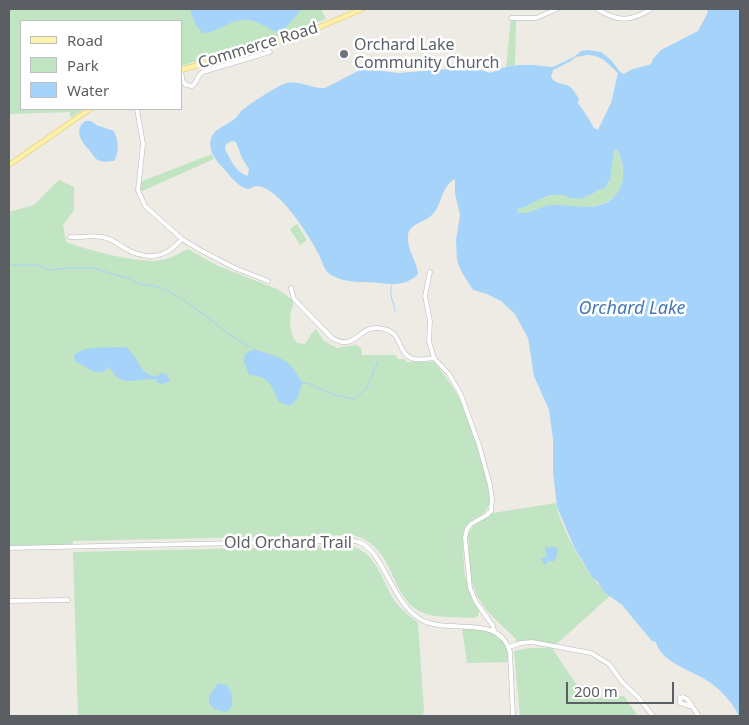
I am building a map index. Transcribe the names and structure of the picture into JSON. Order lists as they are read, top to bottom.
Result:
{
  "streets": {
    "main road": ["Commerce Road"],
    "street": ["Old Orchard Trail"]
  },
  "water": ["Orchard Lake"],
  "places": ["Orchard Lake Community Church"],
  "legend": ["Road", "Park", "Water"],
  "scale_bar": "200 m"
}
